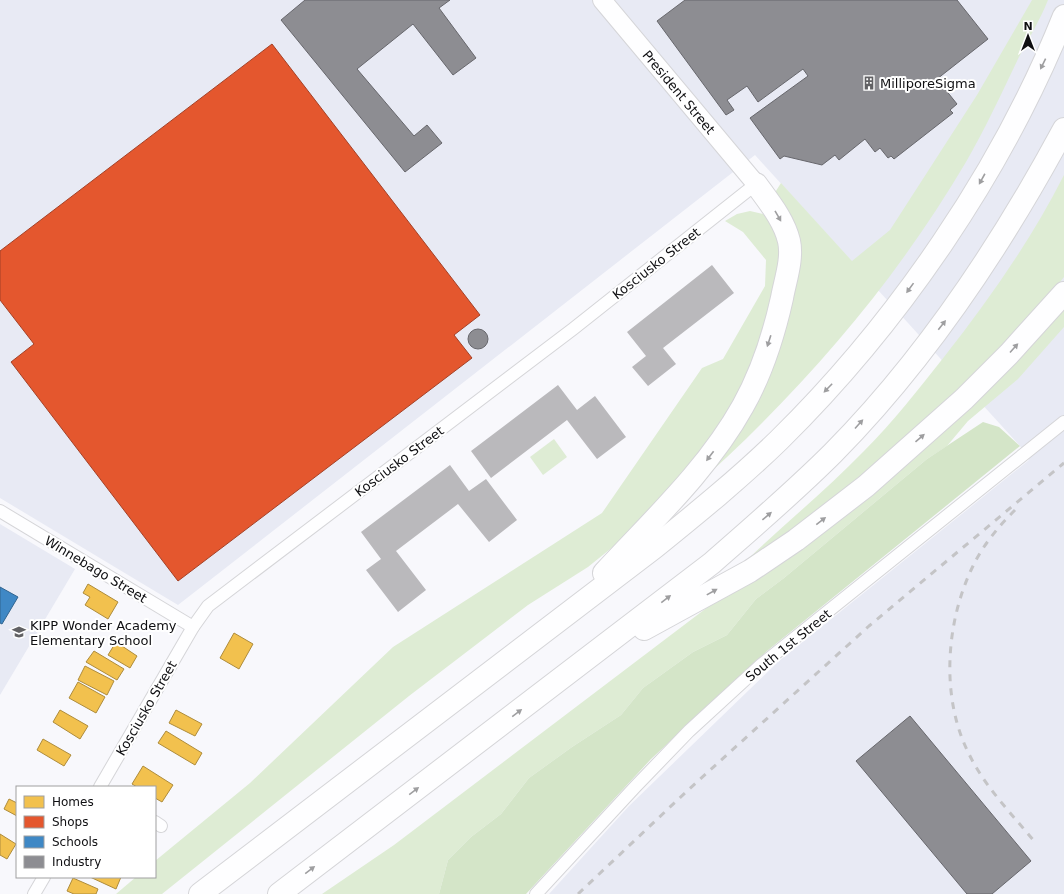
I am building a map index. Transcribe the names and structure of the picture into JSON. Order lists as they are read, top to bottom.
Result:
{
  "streets": {
    "street": [
      "President Street",
      "Kosciusko Street",
      "Winnebago Street",
      "South 1st Street"
    ]
  },
  "crossings": [
    ["President Street", "Kosciusko Street"],
    ["Kosciusko Street", "Winnebago Street"]
  ],
  "places": {
    "building": ["MilliporeSigma"],
    "school or university": ["KIPP Wonder Academy Elementary School"]
  },
  "legend": [
    "Homes",
    "Shops",
    "Schools",
    "Industry"
  ],
  "north": "top"
}
